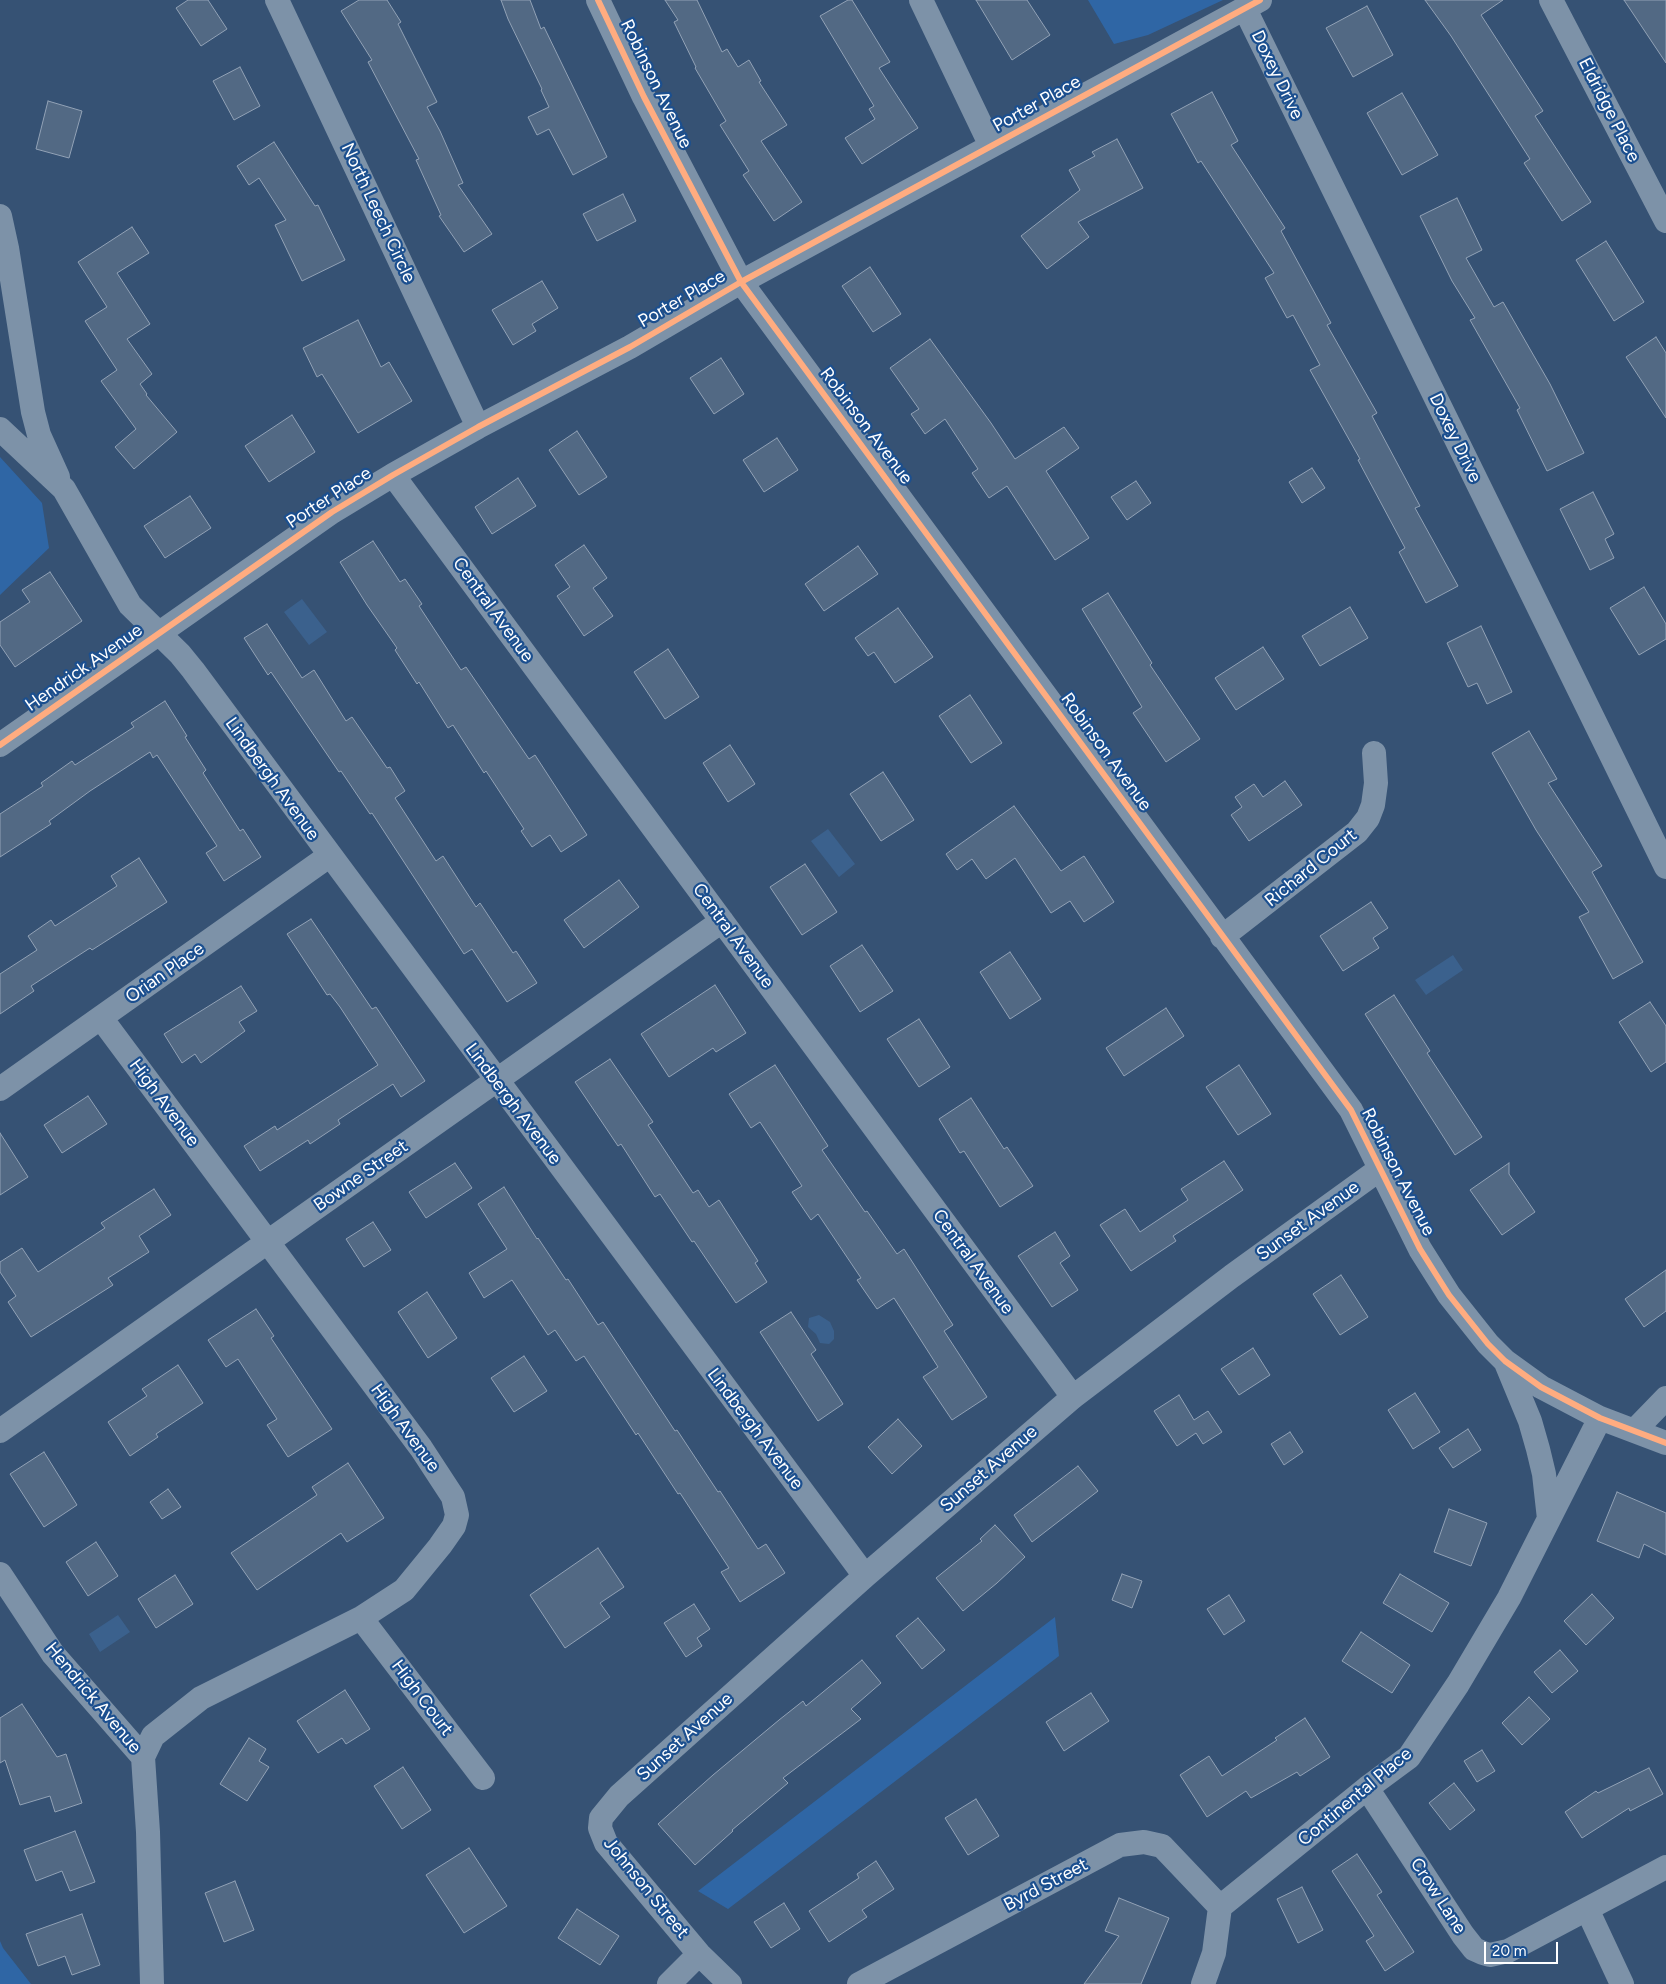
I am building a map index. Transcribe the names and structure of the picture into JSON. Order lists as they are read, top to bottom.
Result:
{
  "streets": {
    "street": [
      "Doxey Drive",
      "Robinson Avenue",
      "Porter Place",
      "Eldridge Place",
      "North Leech Circle",
      "Central Avenue",
      "Hendrick Avenue",
      "Lindbergh Avenue",
      "Richard Court",
      "Orian Place",
      "High Avenue",
      "Bowne Street",
      "Sunset Avenue",
      "High Court",
      "Continental Place",
      "Byrd Street",
      "Johnson Street",
      "Crow Lane"
    ]
  },
  "crossings": [
    ["Doxey Drive", "Porter Place"],
    ["Robinson Avenue", "Porter Place"],
    ["Robinson Avenue", "Richard Court"],
    ["Robinson Avenue", "Sunset Avenue"],
    ["Robinson Avenue", "Continental Place"],
    ["Porter Place", "North Leech Circle"],
    ["Porter Place", "Central Avenue"],
    ["Porter Place", "Hendrick Avenue"],
    ["Porter Place", "Lindbergh Avenue"],
    ["Central Avenue", "Bowne Street"],
    ["Central Avenue", "Sunset Avenue"],
    ["Hendrick Avenue", "Lindbergh Avenue"],
    ["Hendrick Avenue", "High Avenue"],
    ["Lindbergh Avenue", "Orian Place"],
    ["Lindbergh Avenue", "Bowne Street"],
    ["Lindbergh Avenue", "Sunset Avenue"],
    ["Orian Place", "High Avenue"],
    ["High Avenue", "Bowne Street"],
    ["High Avenue", "High Court"],
    ["Sunset Avenue", "Johnson Street"],
    ["Continental Place", "Byrd Street"],
    ["Continental Place", "Crow Lane"]
  ],
  "scale_bar": "20 m"
}
